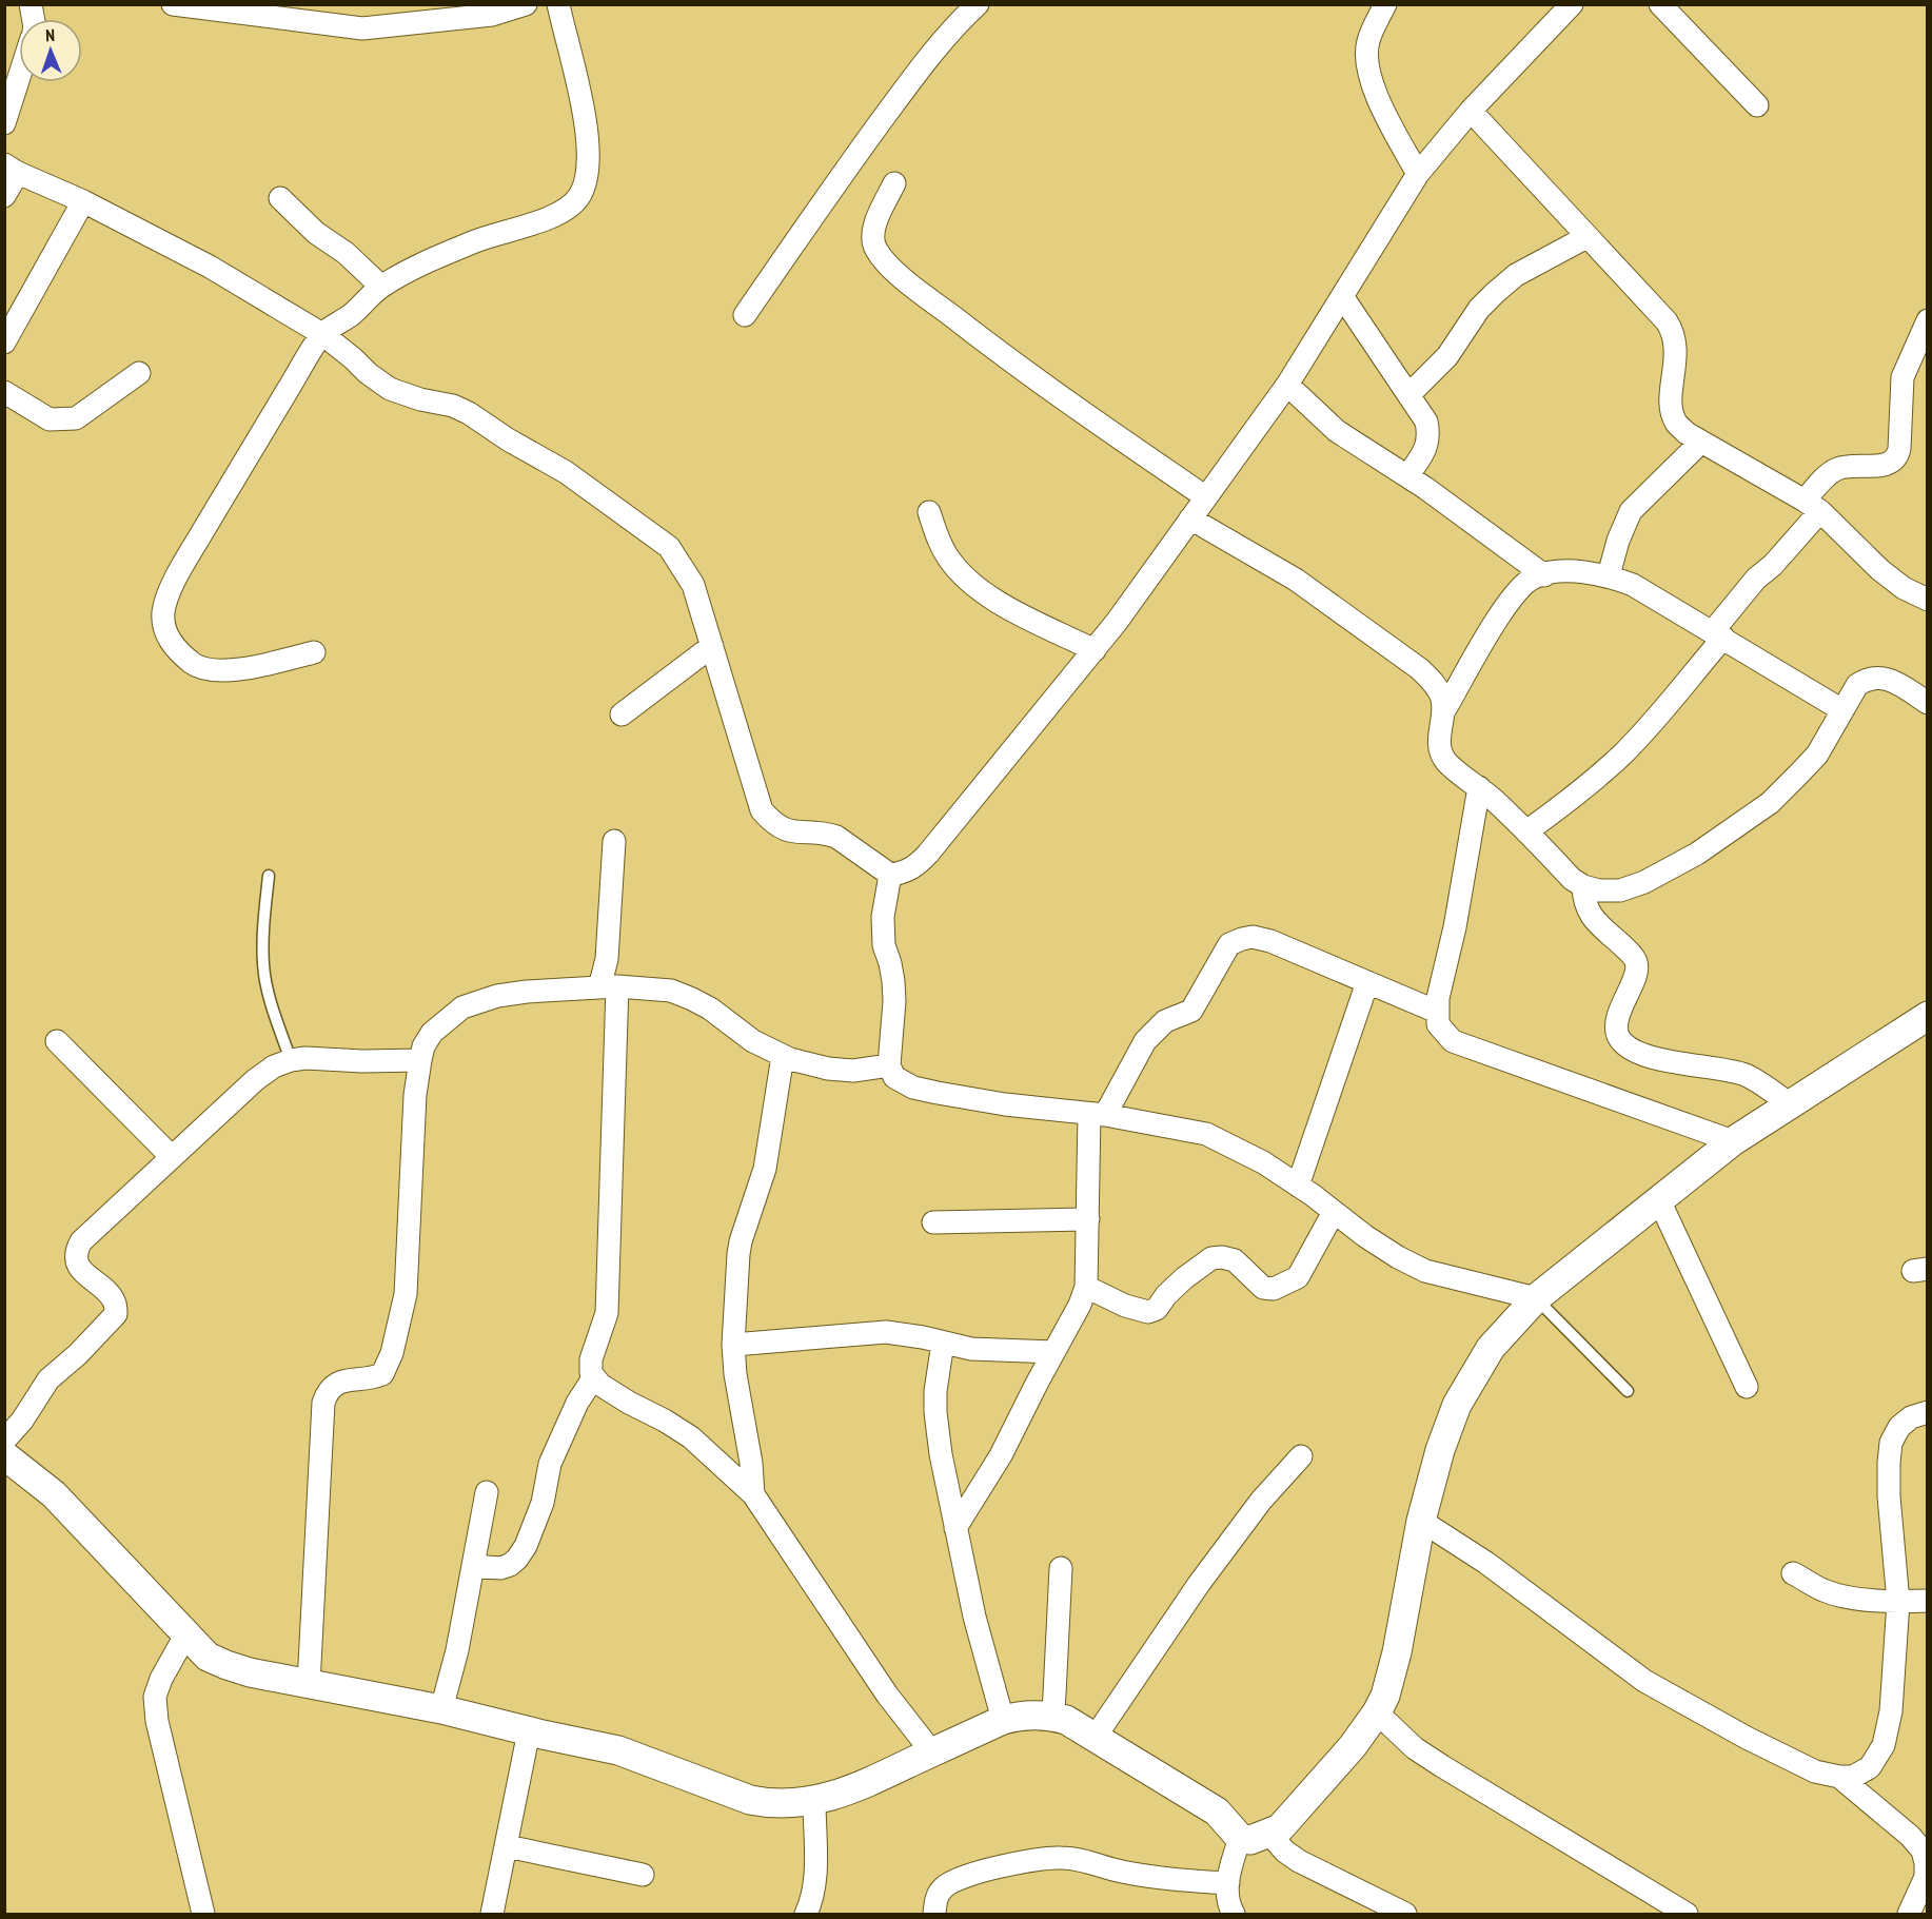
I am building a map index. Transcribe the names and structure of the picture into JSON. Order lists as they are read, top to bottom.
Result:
{
  "north": "top"
}
